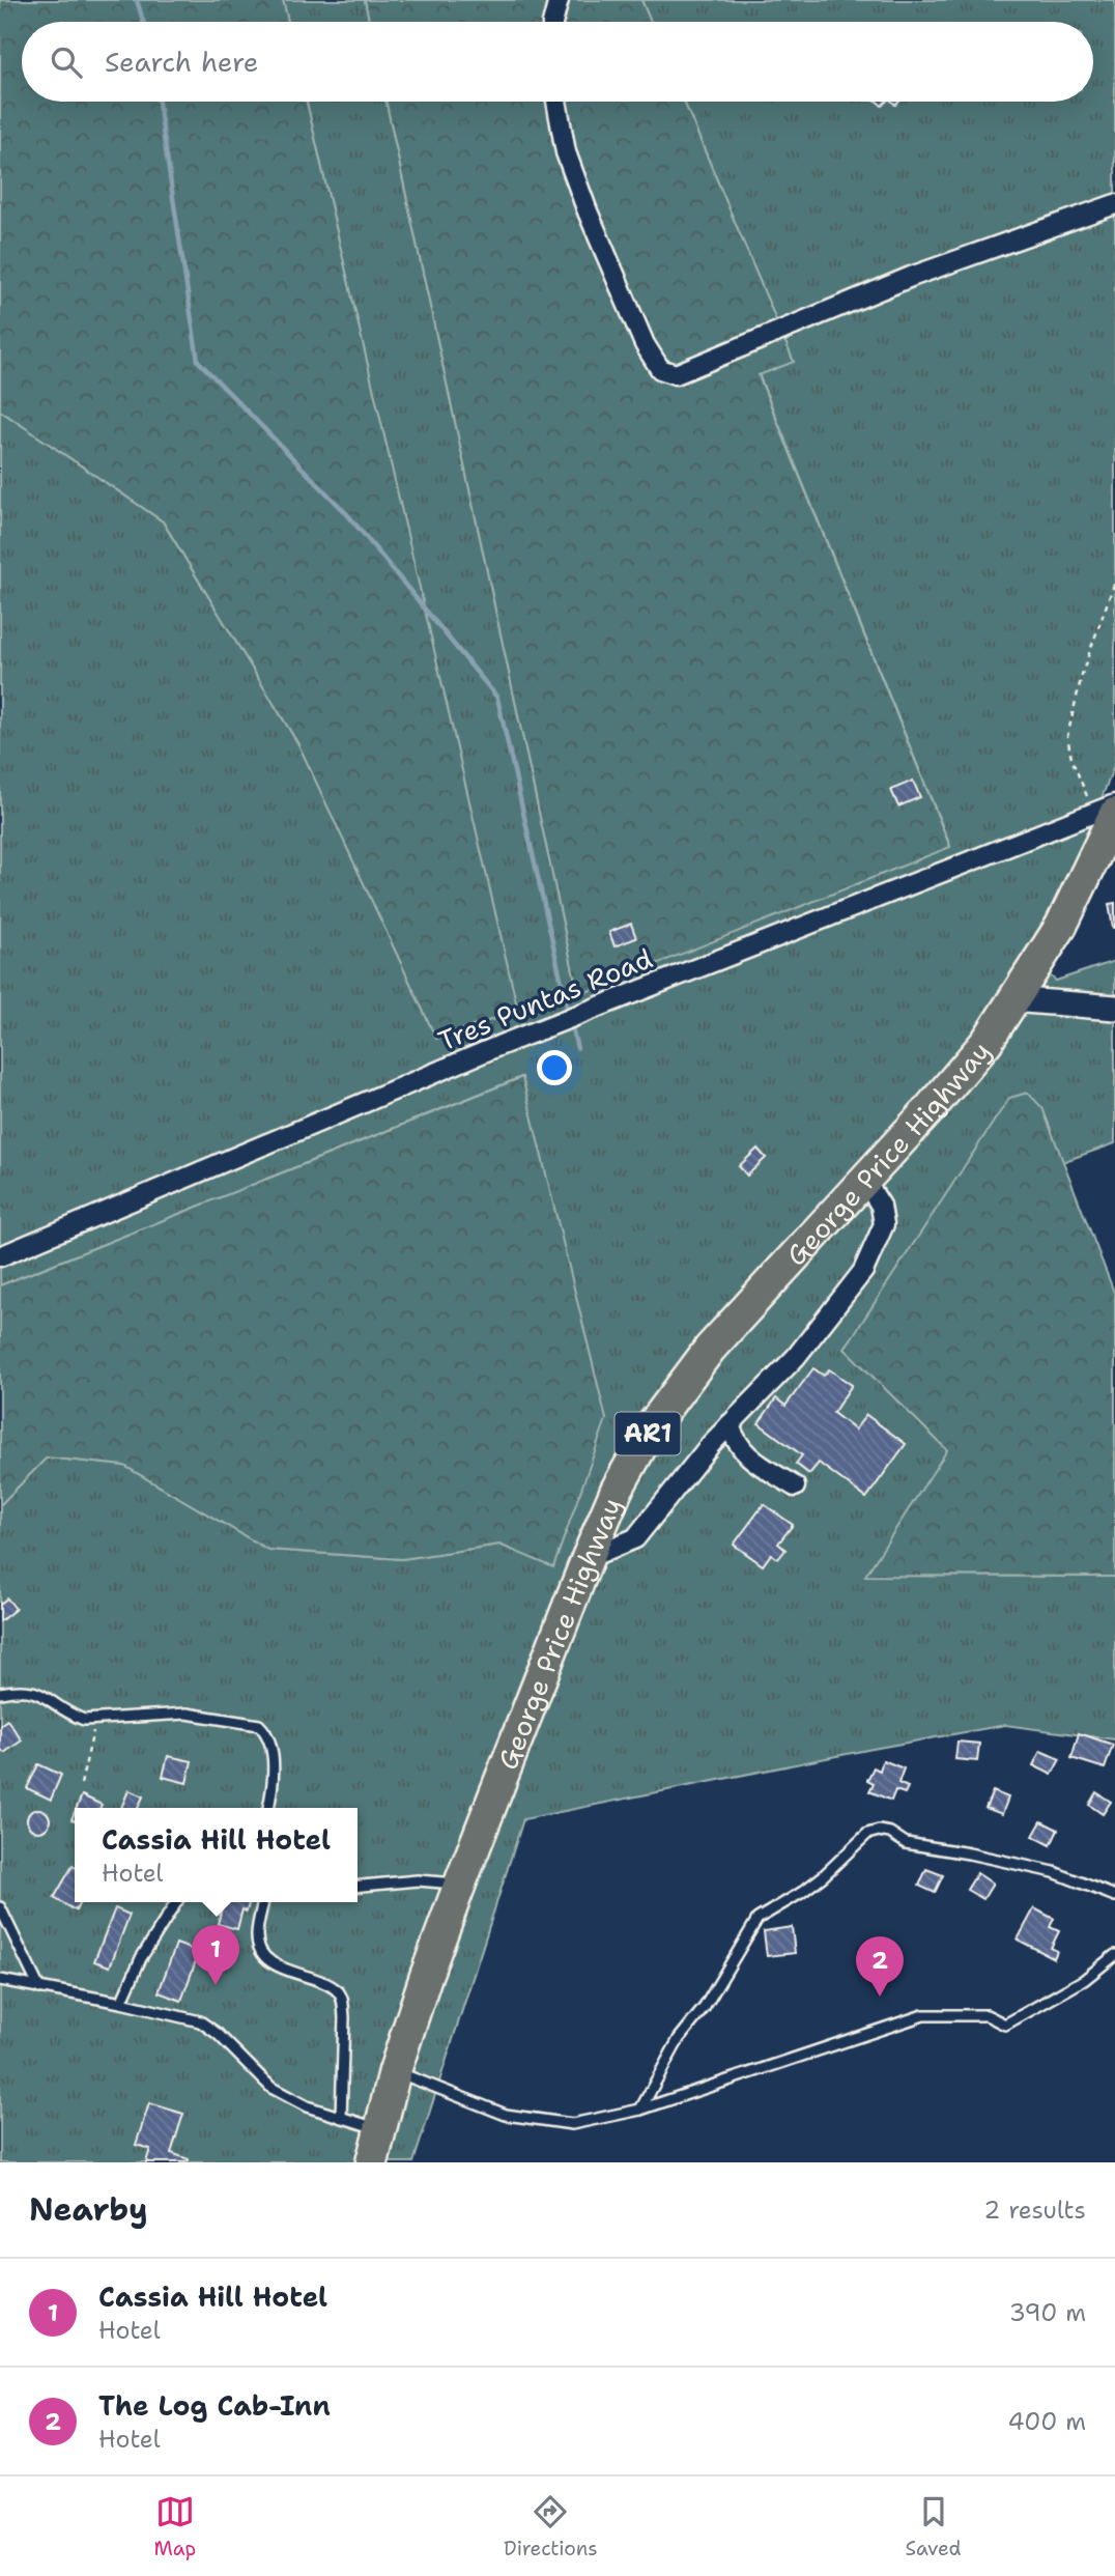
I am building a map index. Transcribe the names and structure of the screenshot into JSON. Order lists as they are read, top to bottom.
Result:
{
  "streets": {
    "highway": ["George Price Highway", "AR1"],
    "street": ["Tres Puntas Road"]
  },
  "crossings": [
    ["Tres Puntas Road", "George Price Highway"]
  ],
  "page": {
    "search": "Search here",
    "popup": ["Cassia Hill Hotel", "Hotel"],
    "pins": ["1", "2"],
    "heading": ["Nearby", "2 results"],
    "list": [
      {
        "mark": "1",
        "name": "Cassia Hill Hotel",
        "note": "Hotel",
        "value": "390 m"
      },
      {
        "mark": "2",
        "name": "The Log Cab-Inn",
        "note": "Hotel",
        "value": "400 m"
      }
    ],
    "nav": ["Map", "Directions", "Saved"]
  }
}
